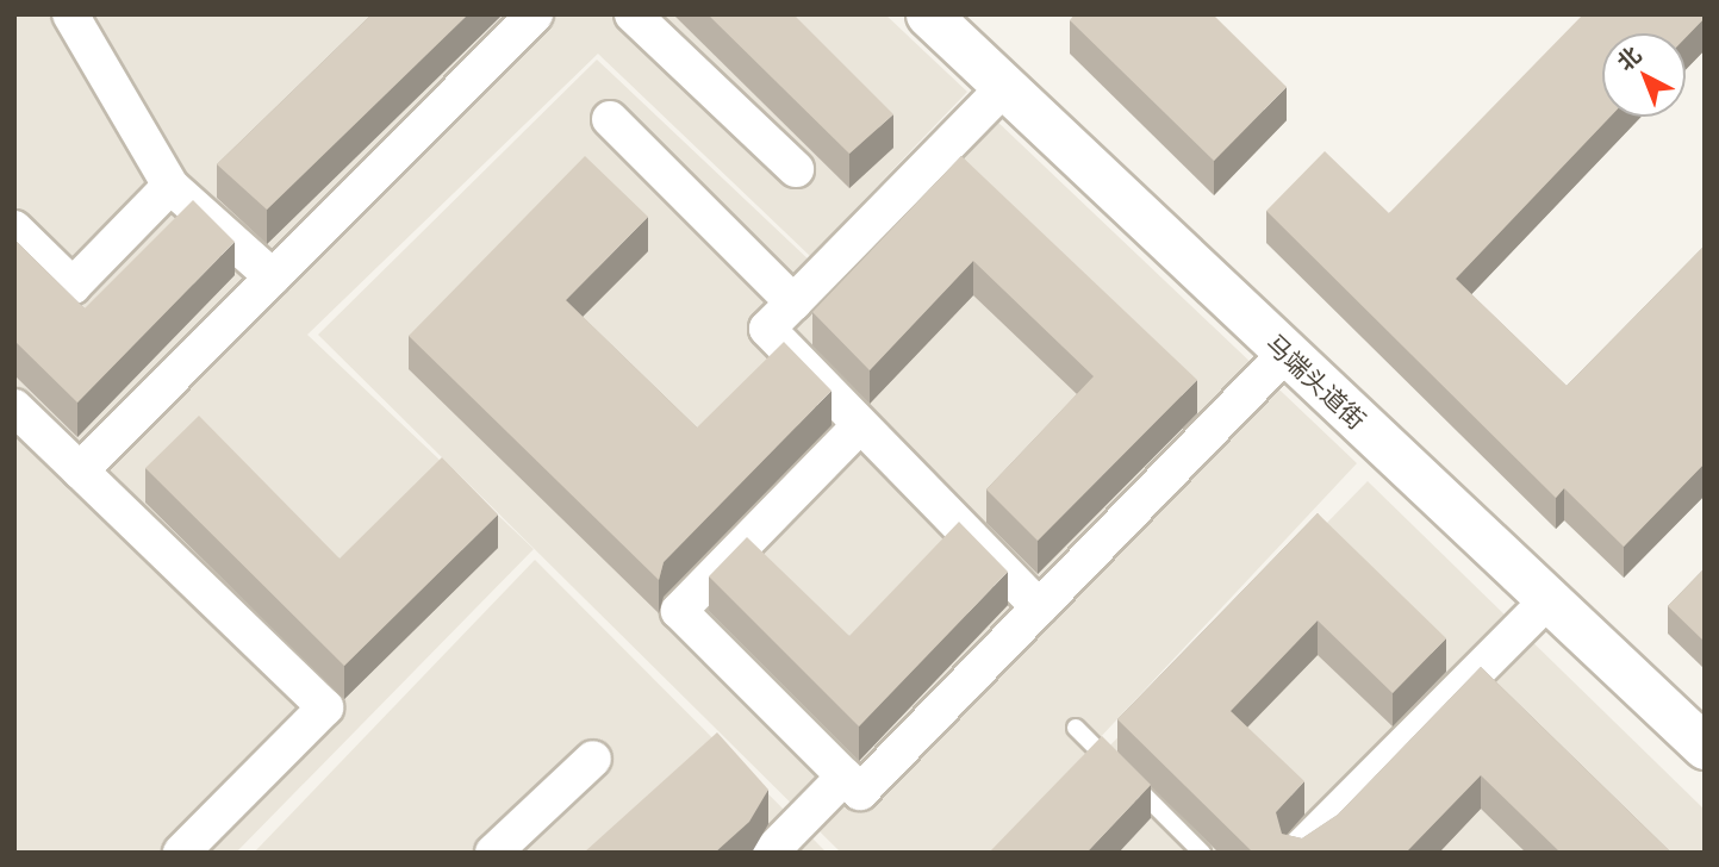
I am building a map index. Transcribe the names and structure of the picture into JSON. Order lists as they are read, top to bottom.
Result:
{
  "streets": {
    "street": ["马端头道街"]
  },
  "north": "top left"
}
